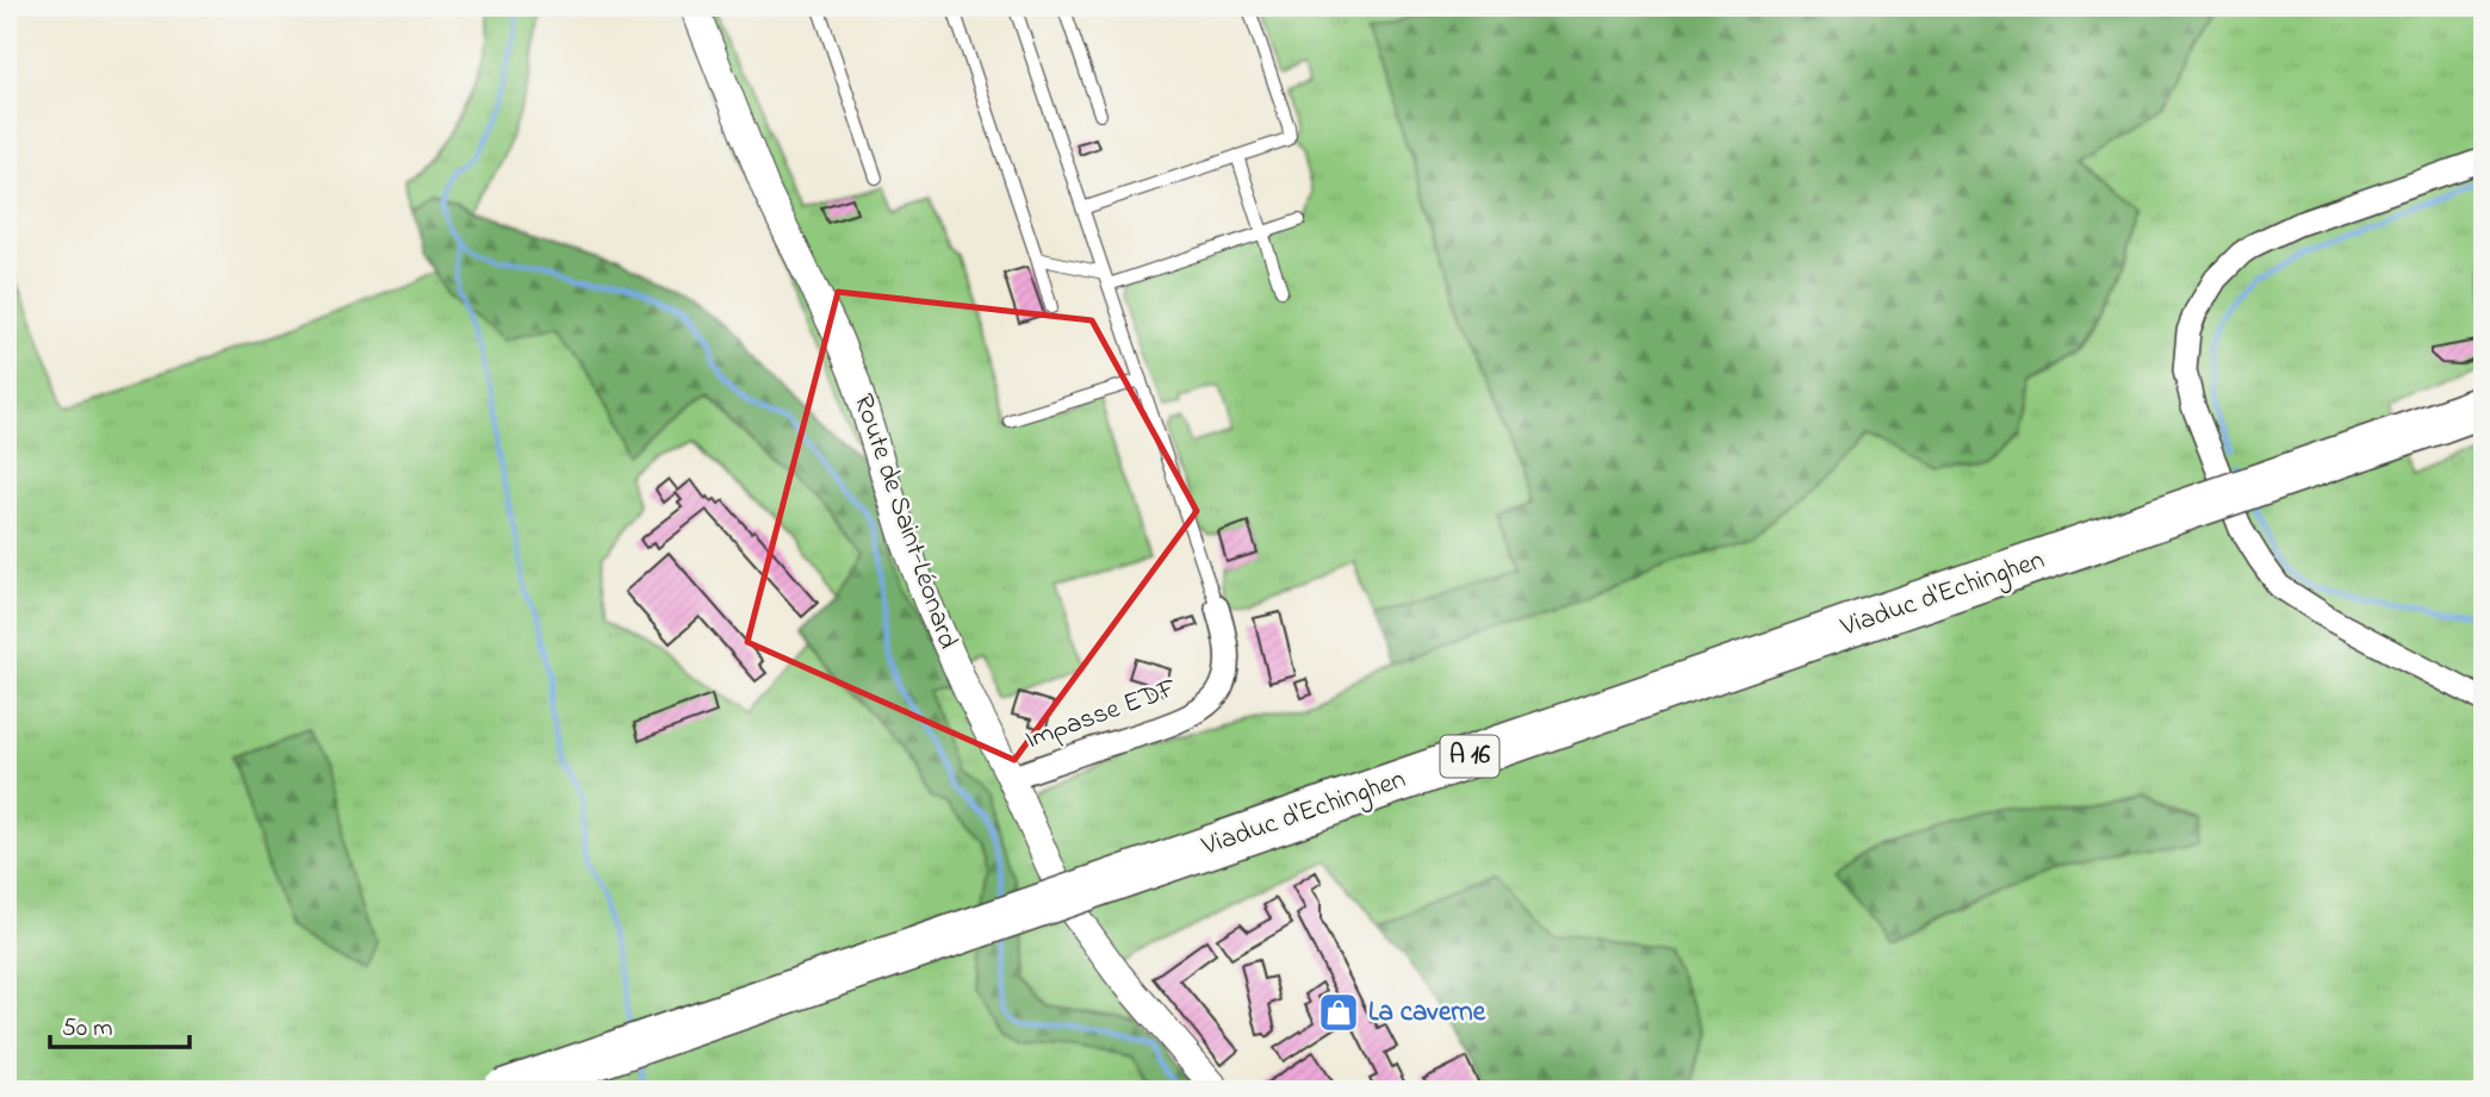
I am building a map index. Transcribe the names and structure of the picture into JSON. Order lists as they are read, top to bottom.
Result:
{
  "streets": {
    "highway": ["Viaduc d'Echinghen", "A 16"],
    "street": ["Route de Saint-Léonard", "Impasse EDF"]
  },
  "crossings": [
    ["Route de Saint-Léonard", "Impasse EDF"],
    ["Viaduc d'Echinghen", "A 16"]
  ],
  "places": {
    "shop": ["La caverne"]
  },
  "scale_bar": "50 m"
}
